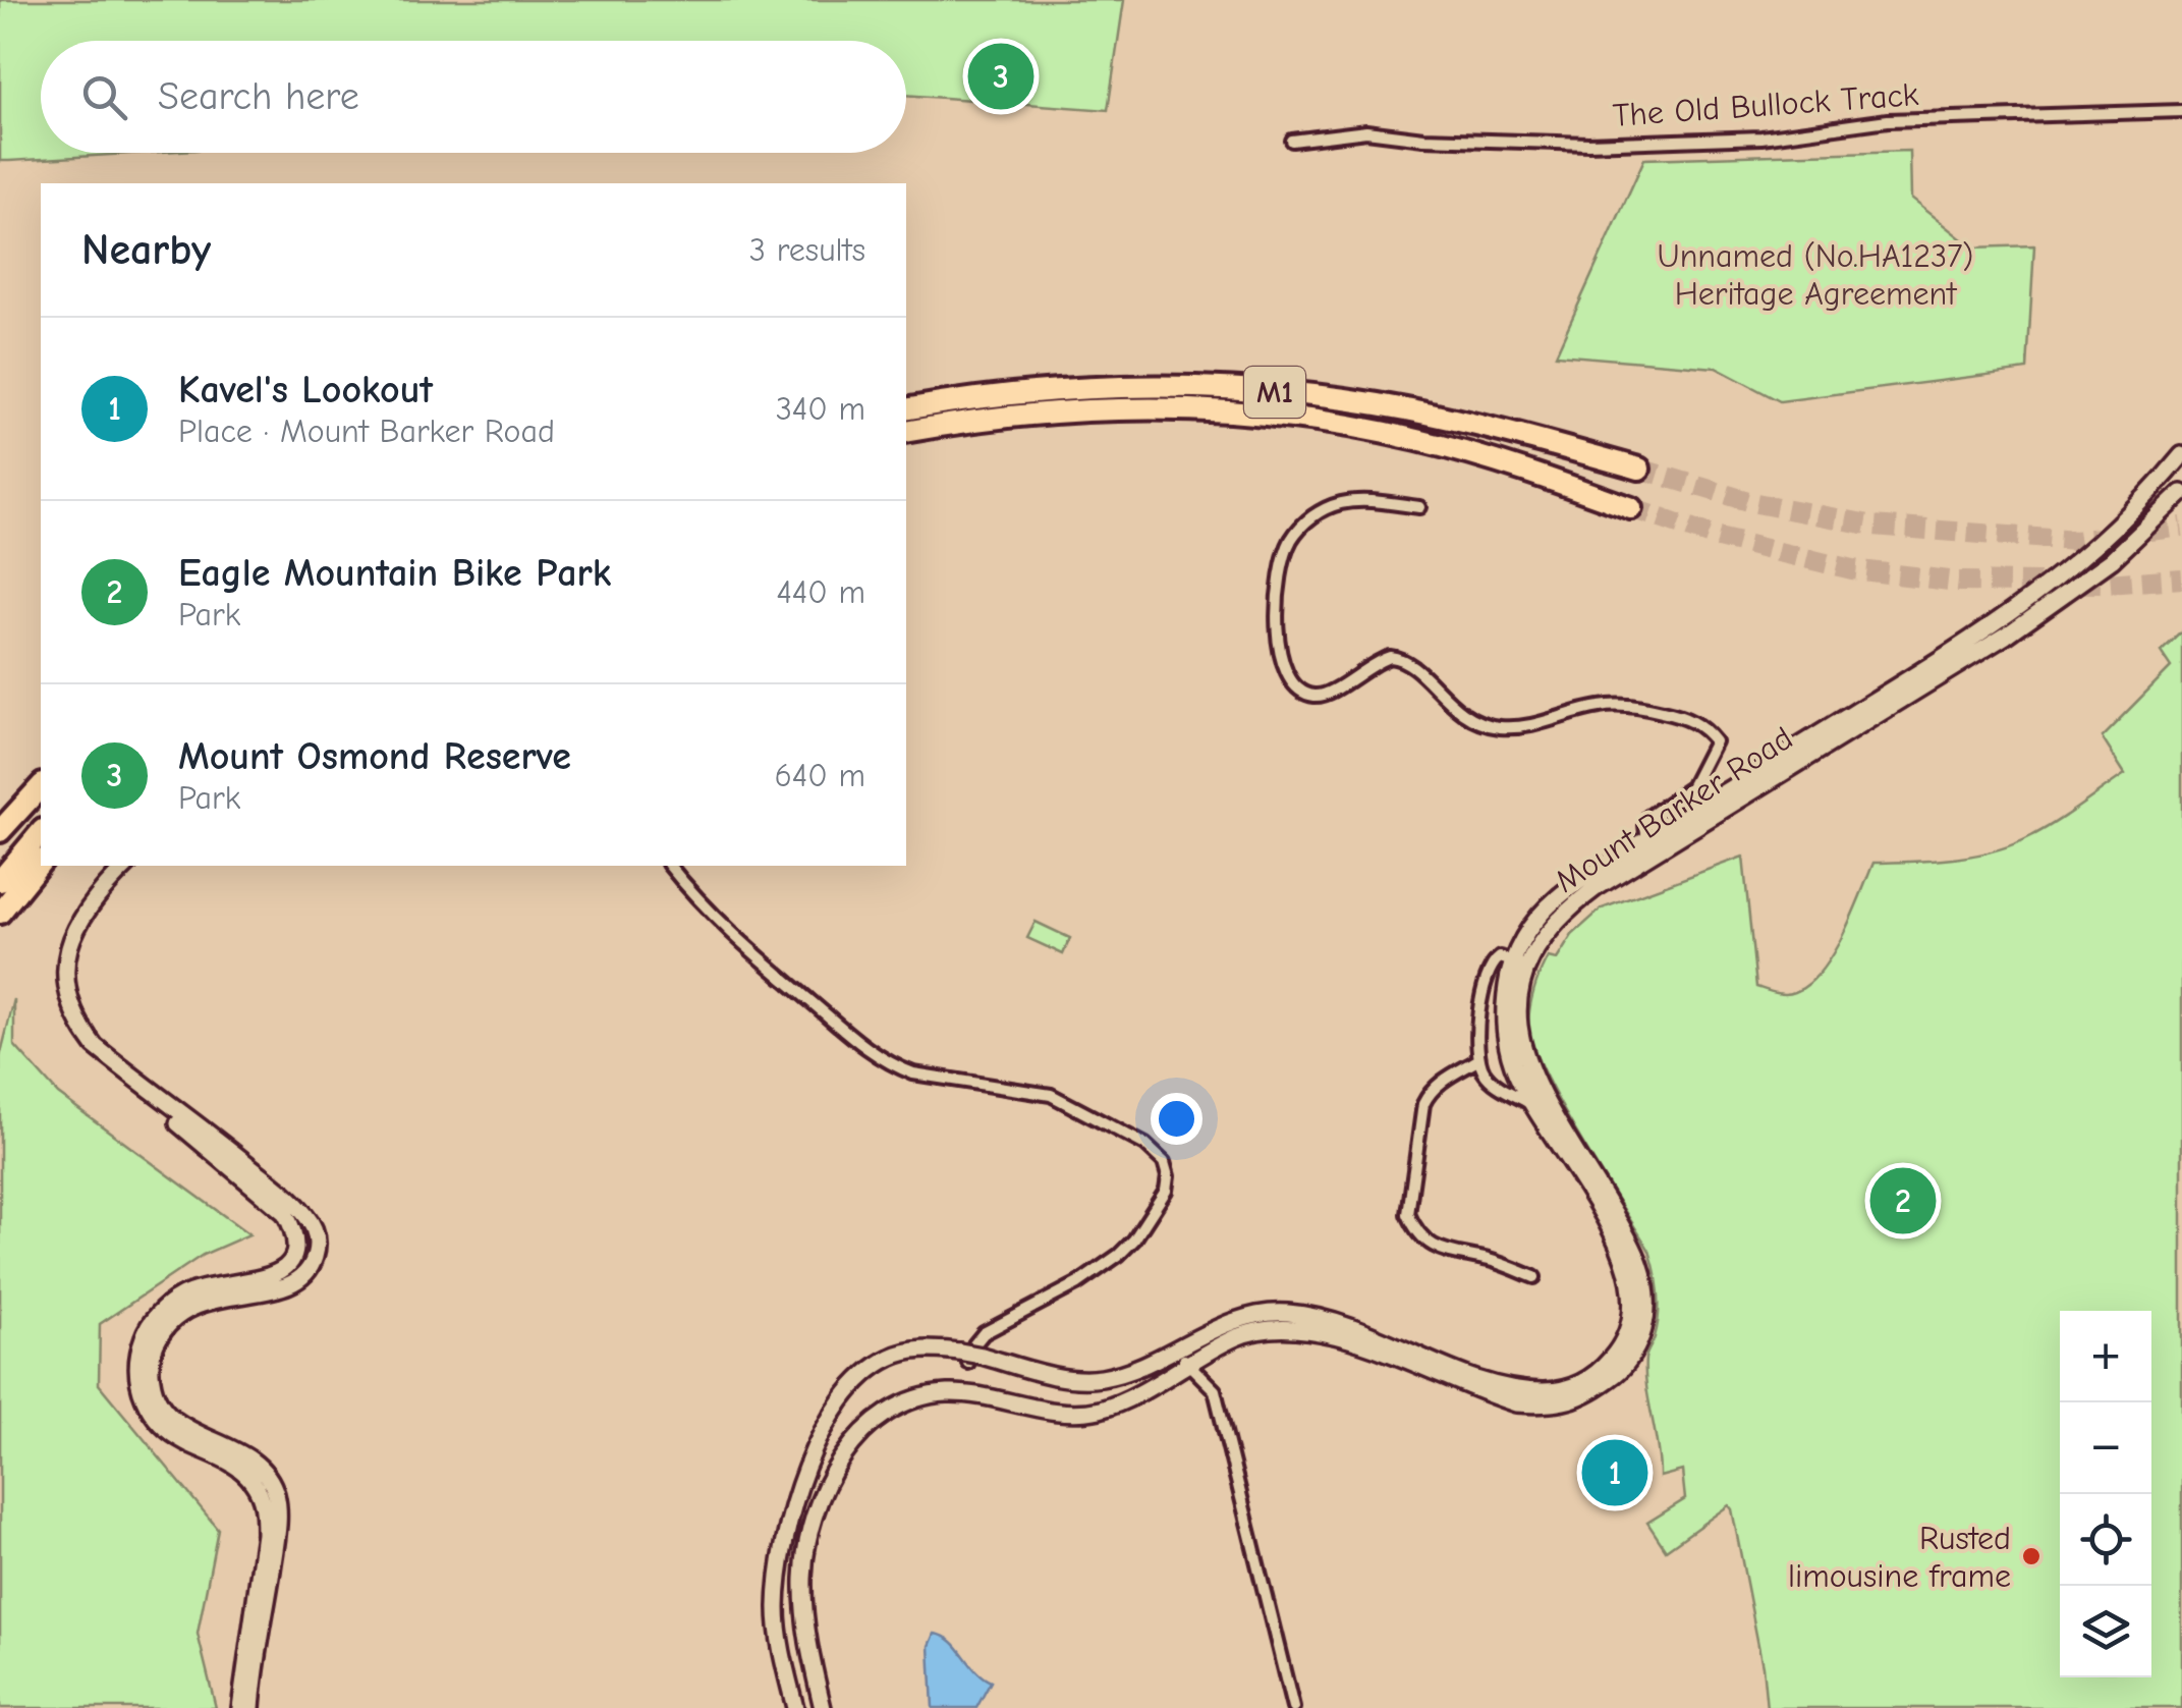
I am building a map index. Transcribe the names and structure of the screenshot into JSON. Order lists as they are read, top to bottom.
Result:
{
  "streets": {
    "highway": ["M1"],
    "main road": ["Mount Barker Road"],
    "street": ["The Old Bullock Track"]
  },
  "parks": ["Unnamed (No.HA1237) Heritage Agreement"],
  "places": ["Rusted limousine frame"],
  "page": {
    "pins": ["3", "2", "1"],
    "search": "Search here",
    "heading": ["Nearby", "3 results"],
    "list": [
      {
        "mark": "1",
        "name": "Kavel's Lookout",
        "note": "Place · Mount Barker Road",
        "value": "340 m"
      },
      {
        "mark": "2",
        "name": "Eagle Mountain Bike Park",
        "note": "Park",
        "value": "440 m"
      },
      {
        "mark": "3",
        "name": "Mount Osmond Reserve",
        "note": "Park",
        "value": "640 m"
      }
    ],
    "map_buttons": ["+", "−"]
  }
}
